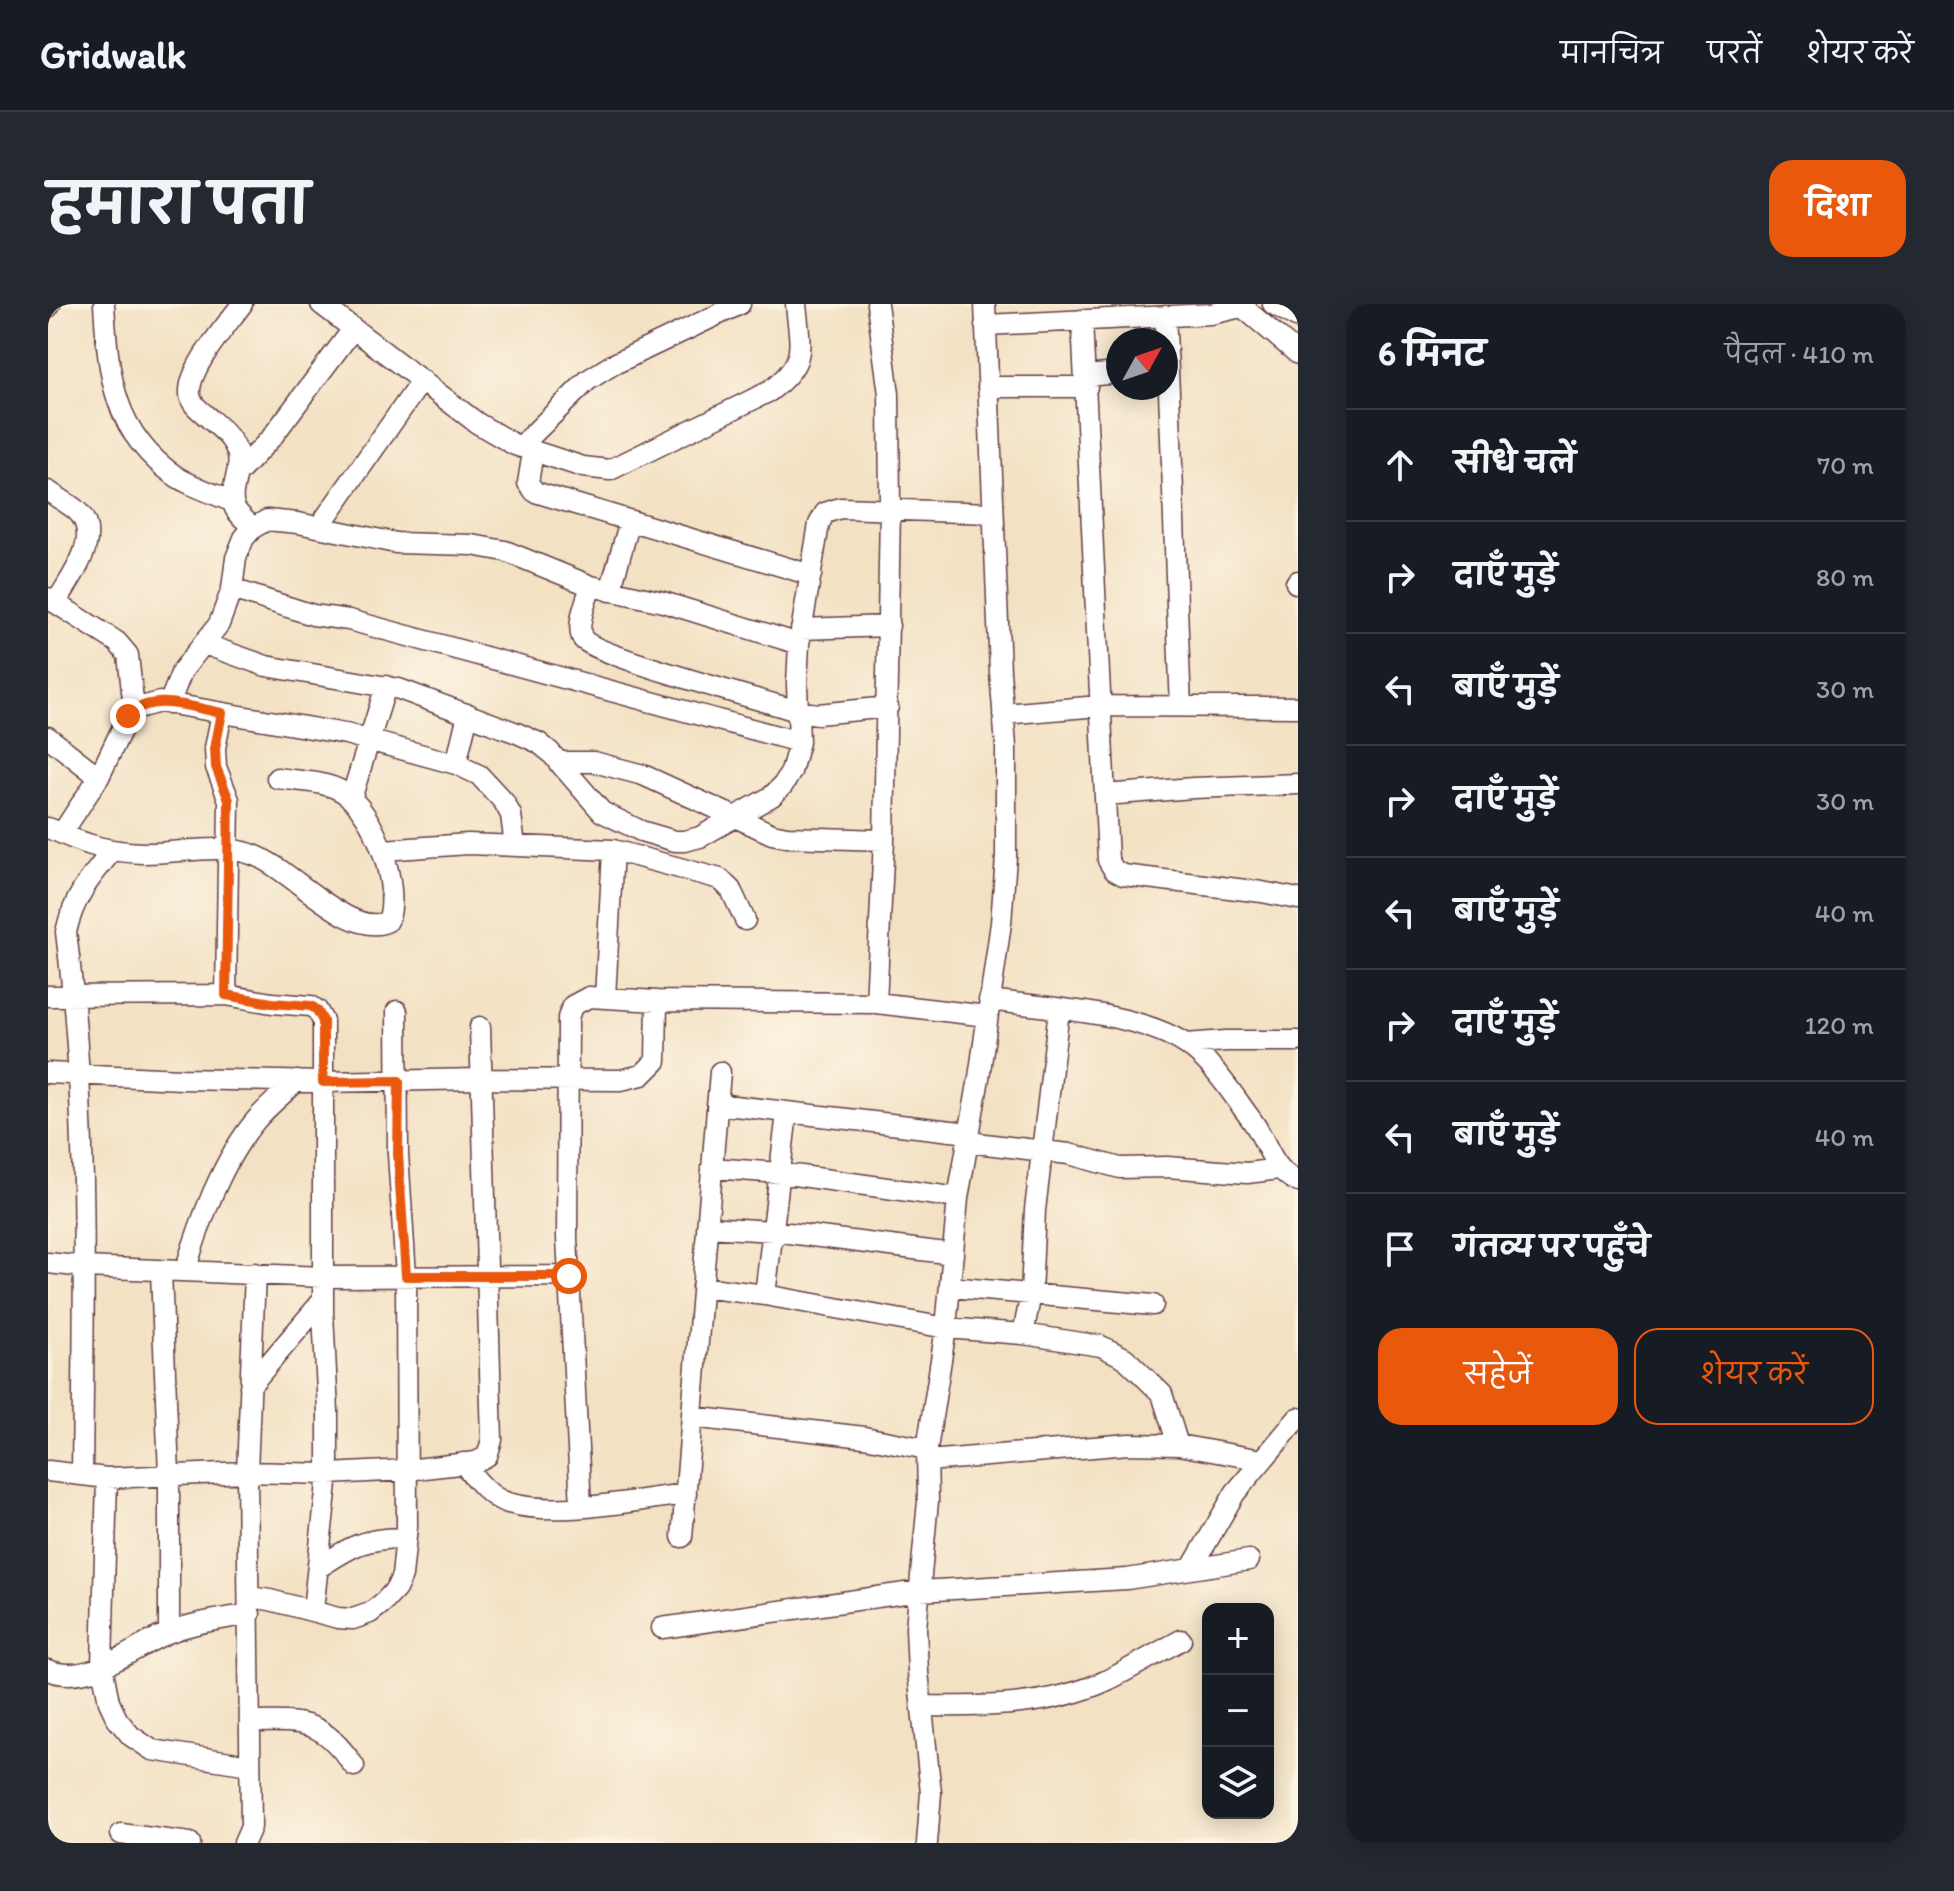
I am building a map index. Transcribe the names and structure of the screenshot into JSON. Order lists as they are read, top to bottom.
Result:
{
  "north": "top right",
  "page": {
    "header": "Gridwalk",
    "nav": ["मानचित्र", "परतें", "शेयर करें"],
    "title": "हमारा पता",
    "buttons": [
      "दिशा",
      ["सहेजें", "शेयर करें"]
    ],
    "heading": ["6 मिनट", "पैदल · 410 m"],
    "list": [
      ["सीधे चलें", "70 m"],
      ["दाएँ मुड़ें", "80 m"],
      ["बाएँ मुड़ें", "30 m"],
      ["दाएँ मुड़ें", "30 m"],
      ["बाएँ मुड़ें", "40 m"],
      ["दाएँ मुड़ें", "120 m"],
      ["बाएँ मुड़ें", "40 m"],
      "गंतव्य पर पहुँचे"
    ],
    "map_buttons": ["+", "−"]
  }
}
